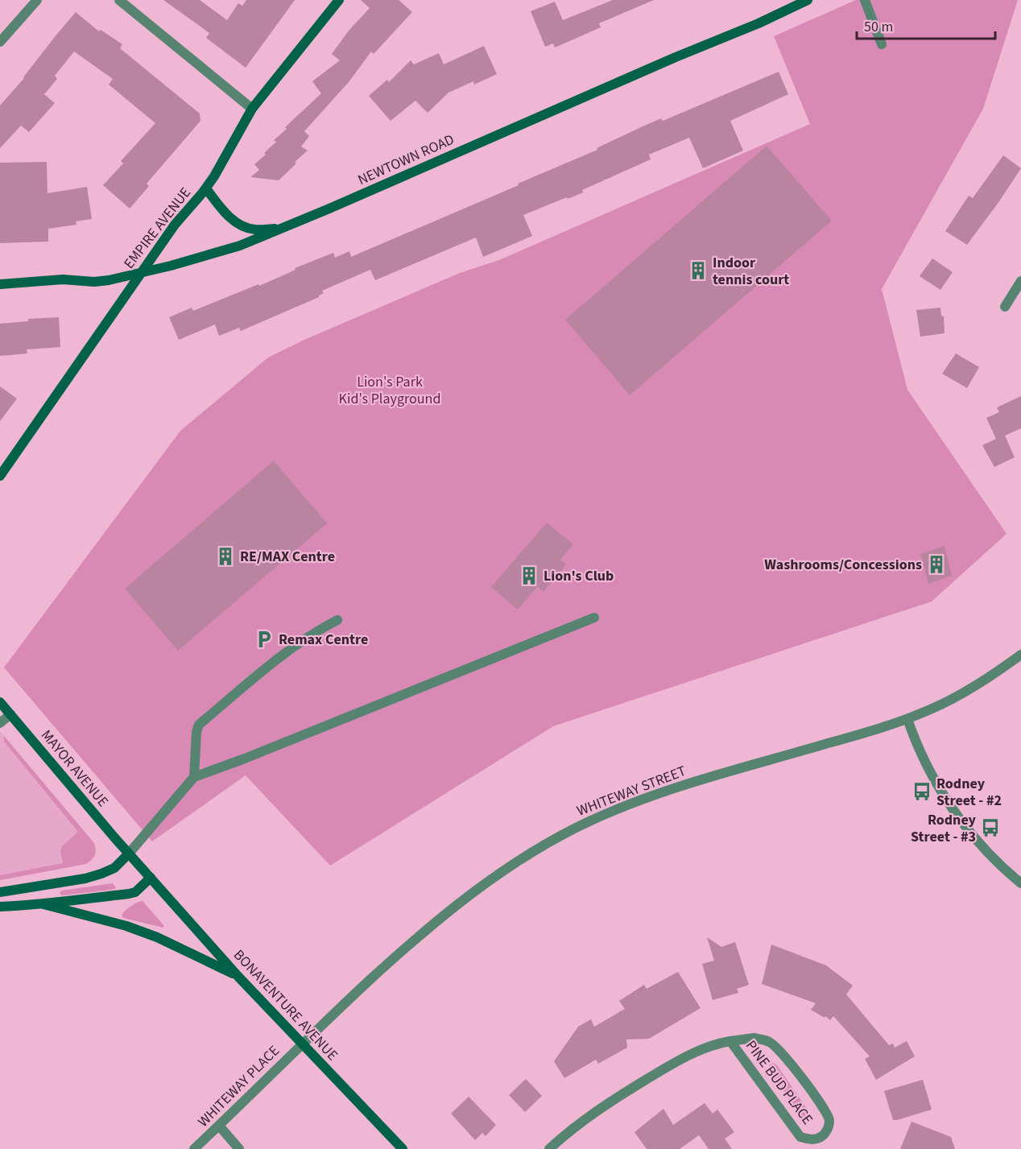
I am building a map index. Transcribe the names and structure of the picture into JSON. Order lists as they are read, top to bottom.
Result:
{
  "streets": {
    "street": [
      "NEWTOWN ROAD",
      "EMPIRE AVENUE",
      "MAYOR AVENUE",
      "WHITEWAY STREET",
      "BONAVENTURE AVENUE",
      "PINE BUD PLACE",
      "WHITEWAY PLACE"
    ]
  },
  "crossings": [
    ["NEWTOWN ROAD", "EMPIRE AVENUE"],
    ["MAYOR AVENUE", "BONAVENTURE AVENUE"],
    ["WHITEWAY STREET", "BONAVENTURE AVENUE"],
    ["WHITEWAY STREET", "WHITEWAY PLACE"],
    ["BONAVENTURE AVENUE", "WHITEWAY PLACE"]
  ],
  "parks": ["Lion's Park Kid's Playground"],
  "places": {
    "building": [
      "Indoor tennis court",
      "RE/MAX Centre",
      "Washrooms/Concessions",
      "Lion's Club"
    ],
    "parking": ["Remax Centre"],
    "bus stop": ["Rodney Street - #2", "Rodney Street - #3"]
  },
  "scale_bar": "50 m"
}
